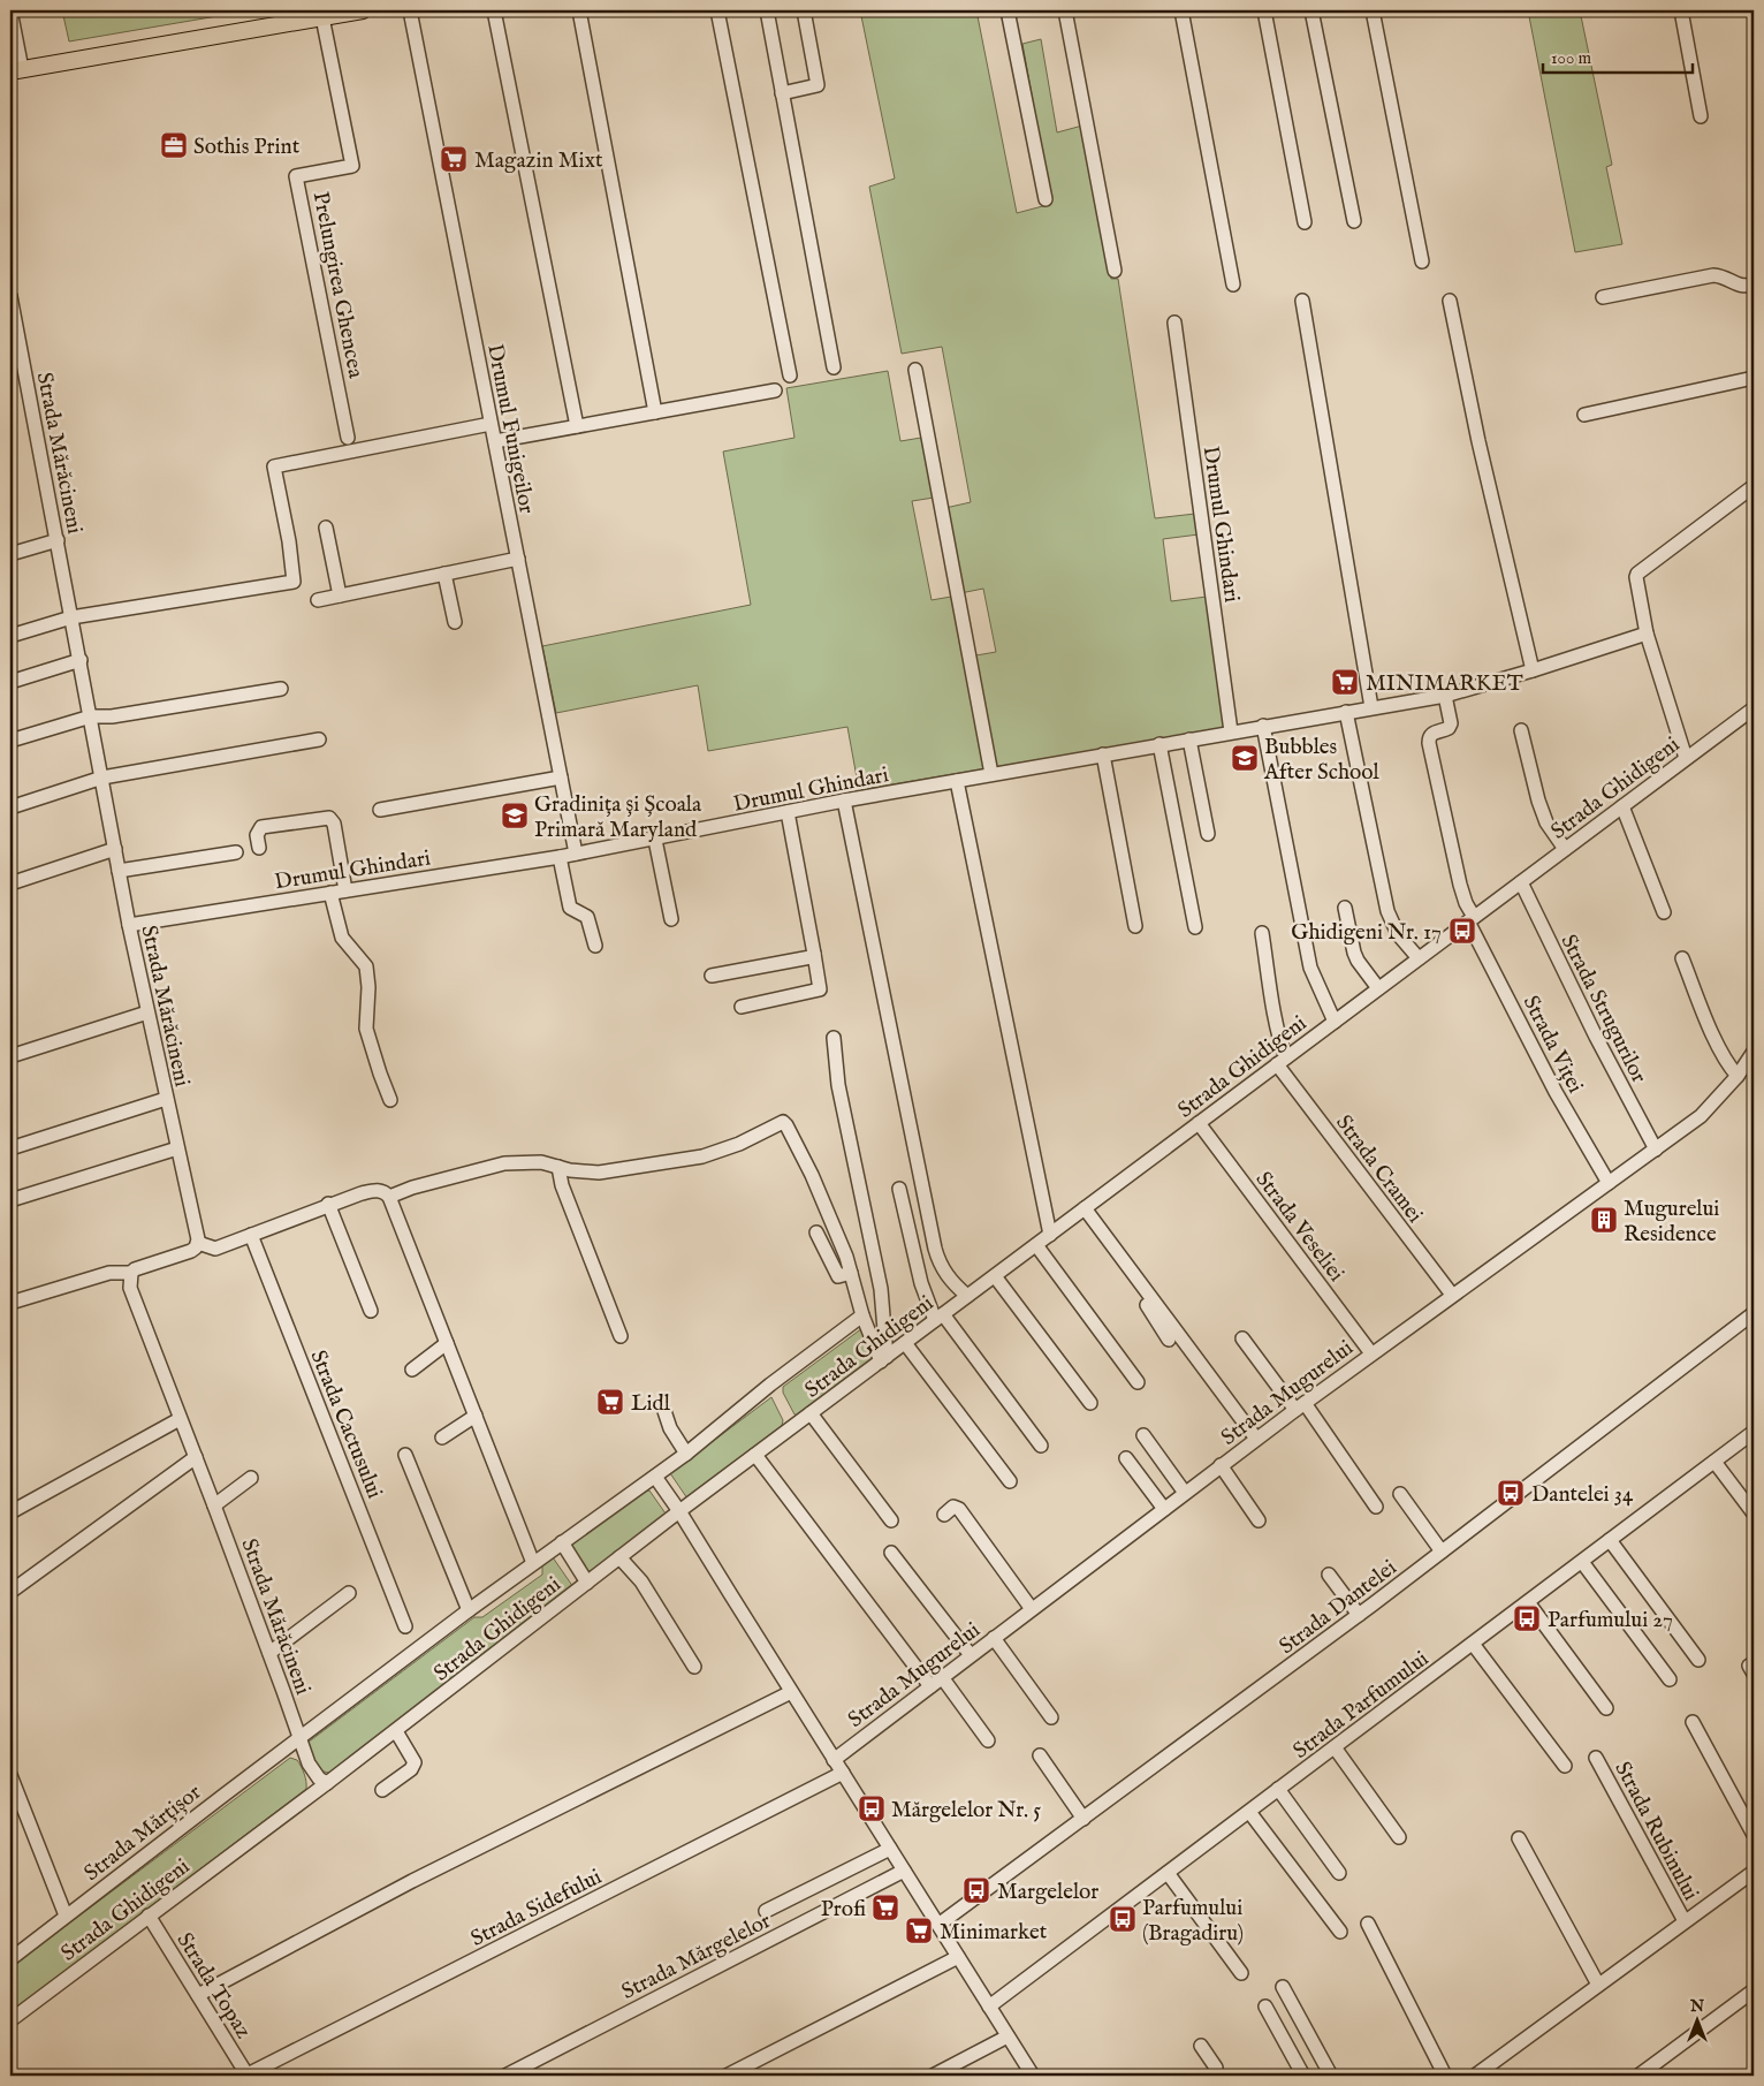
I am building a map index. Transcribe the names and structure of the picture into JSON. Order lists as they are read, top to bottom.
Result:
{
  "streets": {
    "street": [
      "Prelungirea Ghencea",
      "Drumul Funigeilor",
      "Strada Mărăcineni",
      "Drumul Ghindari",
      "Strada Ghidigeni",
      "Strada Strugurilor",
      "Strada Viței",
      "Strada Cramei",
      "Strada Veseliei",
      "Strada Mugurelui",
      "Strada Cactusului",
      "Strada Dantelei",
      "Strada Parfumului",
      "Strada Rubinului",
      "Strada Mărțișor",
      "Strada Sidefului",
      "Strada Mărgelelor",
      "Strada Topaz"
    ]
  },
  "crossings": [
    ["Drumul Funigeilor", "Drumul Ghindari"],
    ["Strada Mărăcineni", "Drumul Ghindari"],
    ["Strada Mărăcineni", "Strada Ghidigeni"],
    ["Strada Mărăcineni", "Strada Mărțișor"],
    ["Strada Ghidigeni", "Strada Strugurilor"],
    ["Strada Ghidigeni", "Strada Viței"],
    ["Strada Ghidigeni", "Strada Cramei"],
    ["Strada Ghidigeni", "Strada Veseliei"],
    ["Strada Ghidigeni", "Strada Topaz"],
    ["Strada Strugurilor", "Strada Mugurelui"],
    ["Strada Viței", "Strada Mugurelui"],
    ["Strada Cramei", "Strada Mugurelui"],
    ["Strada Veseliei", "Strada Mugurelui"],
    ["Strada Sidefului", "Strada Topaz"]
  ],
  "places": {
    "office": ["Sothis Print"],
    "supermarket": [
      "Magazin Mixt",
      "MINIMARKET",
      "Lidl",
      "Profi",
      "Minimarket"
    ],
    "school or university": ["Bubbles After School", "Gradinița și Școala Primară Maryland"],
    "bus stop": [
      "Ghidigeni Nr. 17",
      "Dantelei 34",
      "Parfumului 27",
      "Mărgelelor Nr. 5",
      "Margelelor",
      "Parfumului (Bragadiru)"
    ],
    "building": ["Mugurelui Residence"]
  },
  "scale_bar": "100 m",
  "north": "top"
}
